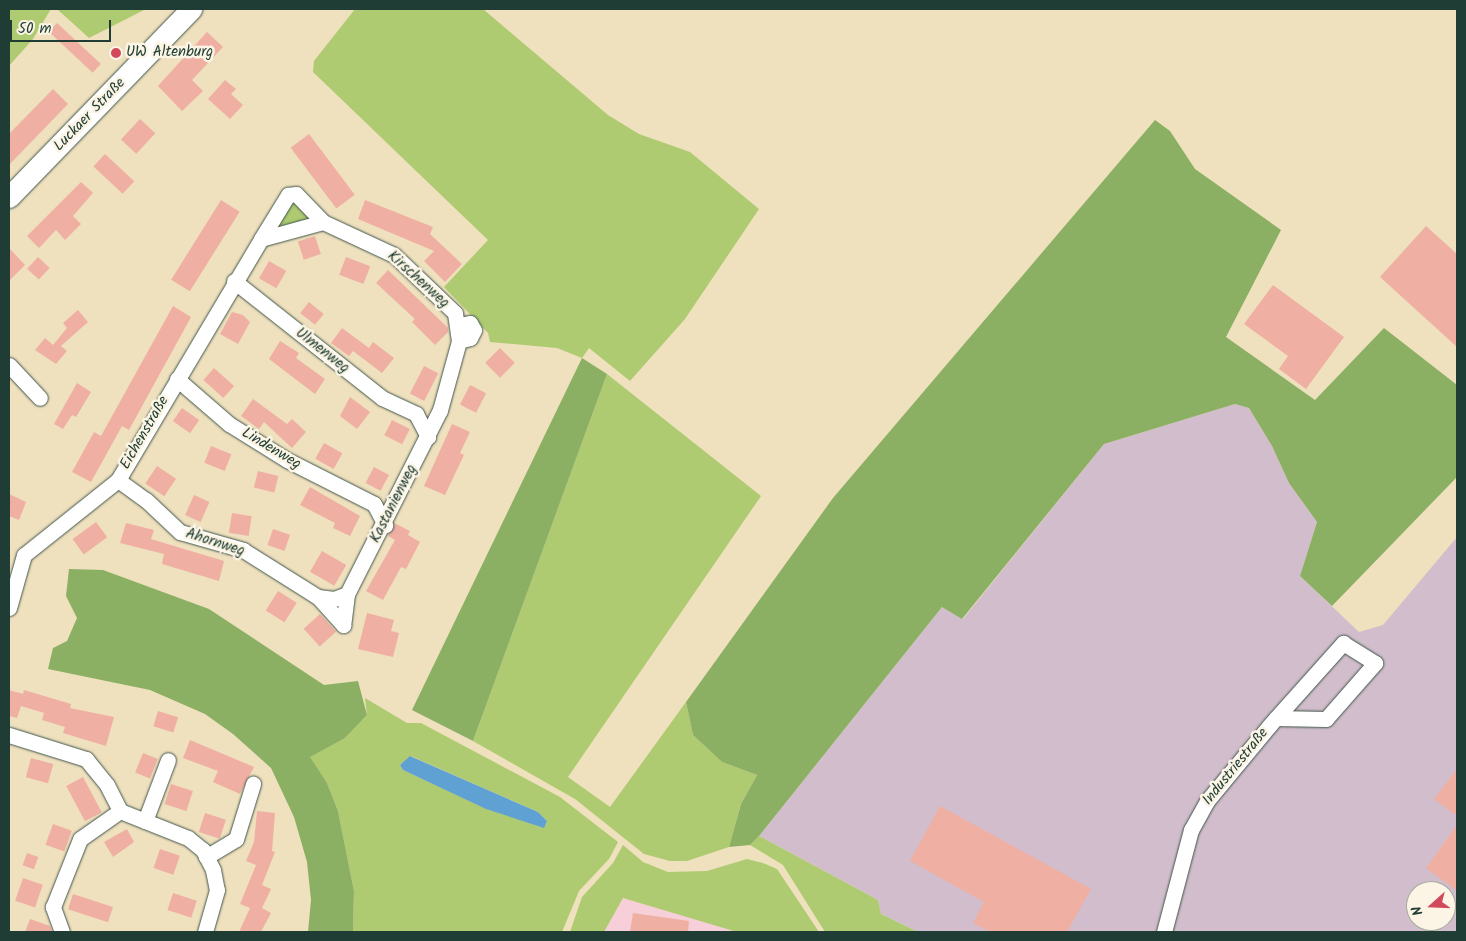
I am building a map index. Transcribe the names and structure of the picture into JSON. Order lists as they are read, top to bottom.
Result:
{
  "streets": {
    "street": [
      "Luckaer Straße",
      "Kirschenweg",
      "Ulmenweg",
      "Eichenstraße",
      "Lindenweg",
      "Kastanienweg",
      "Ahornweg",
      "Industriestraße"
    ]
  },
  "crossings": [
    ["Kirschenweg", "Eichenstraße"],
    ["Kirschenweg", "Kastanienweg"],
    ["Ulmenweg", "Eichenstraße"],
    ["Eichenstraße", "Lindenweg"],
    ["Eichenstraße", "Ahornweg"],
    ["Kastanienweg", "Ahornweg"]
  ],
  "places": ["UW Altenburg"],
  "scale_bar": "50 m",
  "north": "left"
}
